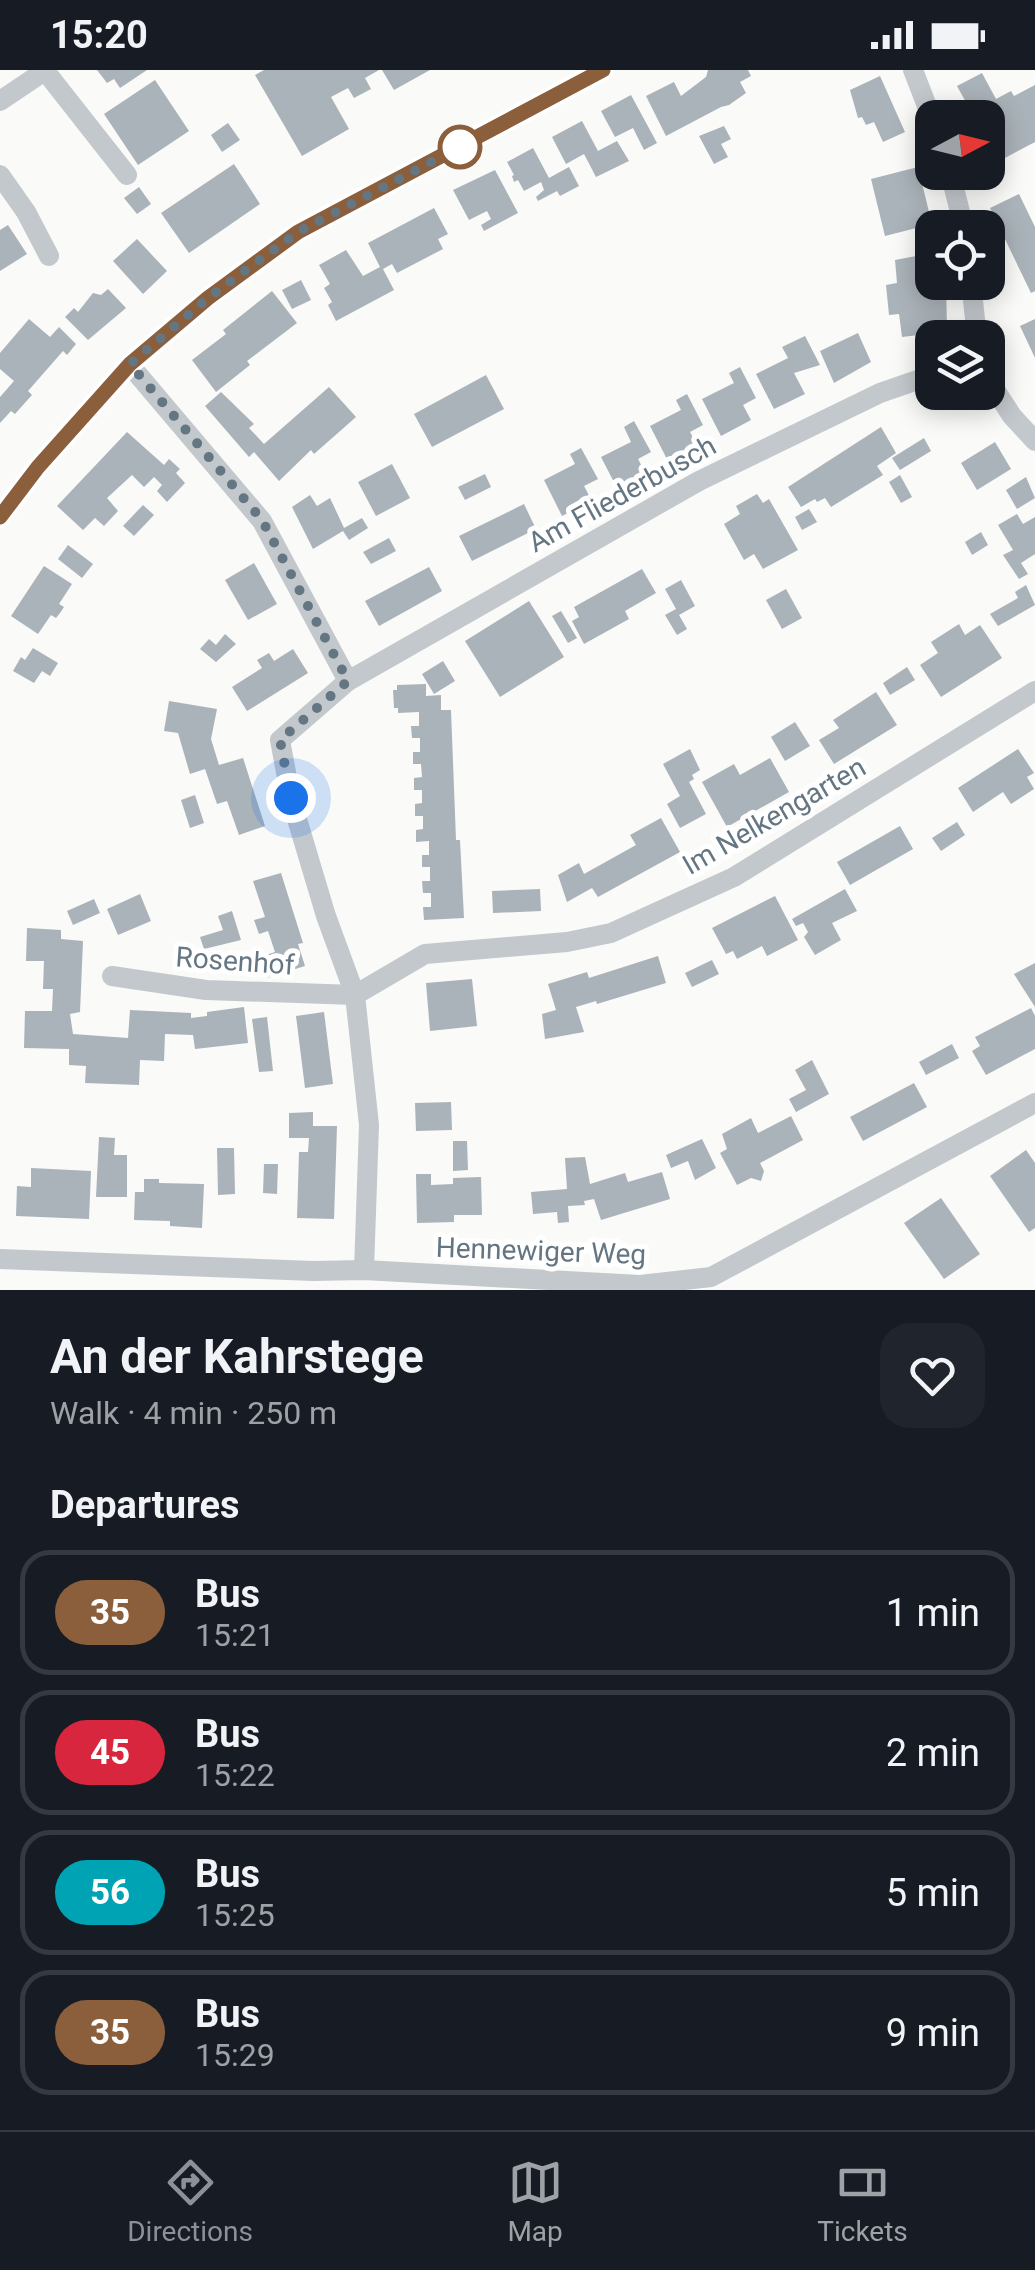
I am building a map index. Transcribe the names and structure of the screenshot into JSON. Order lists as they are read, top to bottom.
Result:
{
  "streets": {
    "street": [
      "Am Fliederbusch",
      "Im Nelkengarten",
      "Rosenhof",
      "Hennewiger Weg"
    ]
  },
  "crossings": [
    ["Am Fliederbusch", "Im Nelkengarten"],
    ["Am Fliederbusch", "Rosenhof"],
    ["Im Nelkengarten", "Rosenhof"]
  ],
  "lines": ["bus line 35"],
  "north": "right",
  "page": {
    "status": "15:20",
    "heading": [
      ["An der Kahrstege", "Walk · 4 min · 250 m"],
      "Departures"
    ],
    "list": [
      {
        "mark": "35",
        "name": "Bus",
        "note": "15:21",
        "value": "1 min"
      },
      {
        "mark": "45",
        "name": "Bus",
        "note": "15:22",
        "value": "2 min"
      },
      {
        "mark": "56",
        "name": "Bus",
        "note": "15:25",
        "value": "5 min"
      },
      {
        "mark": "35",
        "name": "Bus",
        "note": "15:29",
        "value": "9 min"
      }
    ],
    "tabs": ["Directions", "Map", "Tickets"]
  }
}
